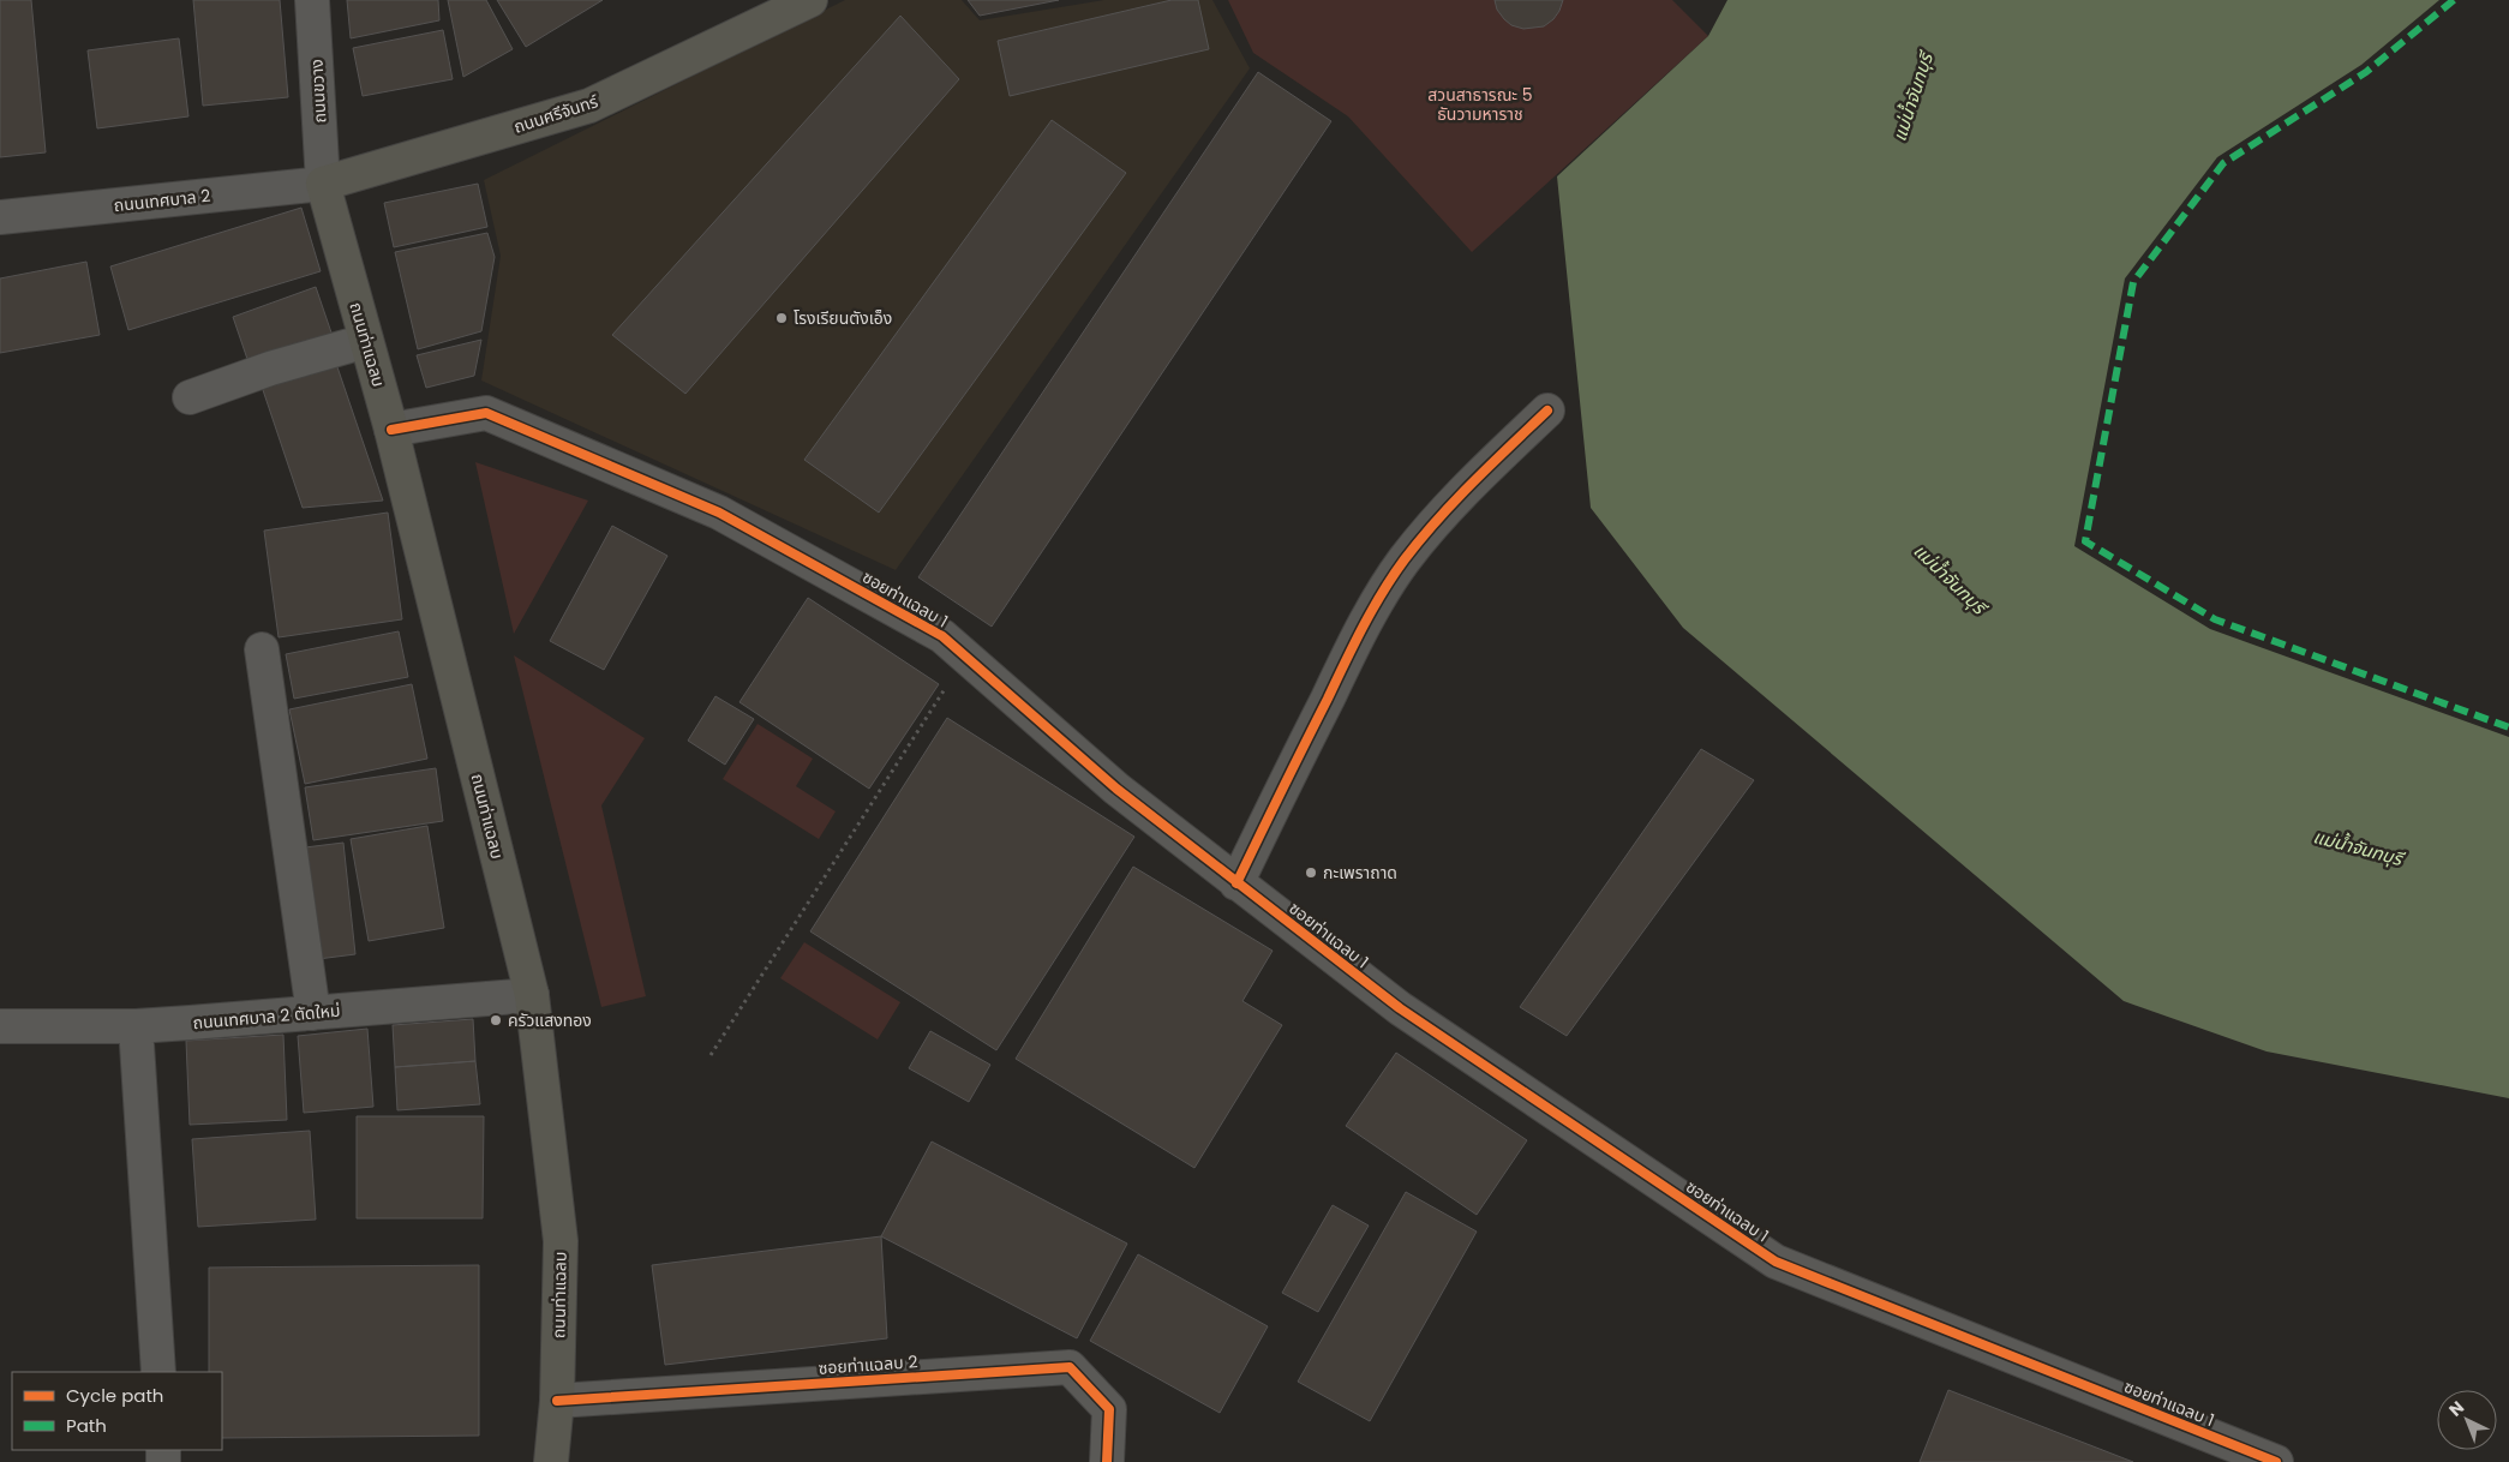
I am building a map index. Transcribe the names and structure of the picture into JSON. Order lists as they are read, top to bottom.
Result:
{
  "streets": {
    "main road": ["ถนนศรีจันทร์", "ถนนท่าแฉลบ"],
    "street": [
      "ถนนขวาง",
      "ถนนเทศบาล 2",
      "ซอยท่าแฉลบ 1",
      "ถนนเทศบาล 2 ตัดใหม่",
      "ซอยท่าแฉลบ 2"
    ]
  },
  "crossings": [
    ["ถนนขวาง", "ถนนศรีจันทร์"],
    ["ถนนขวาง", "ถนนเทศบาล 2"],
    ["ถนนขวาง", "ถนนท่าแฉลบ"],
    ["ถนนศรีจันทร์", "ถนนเทศบาล 2"],
    ["ถนนศรีจันทร์", "ถนนท่าแฉลบ"],
    ["ถนนเทศบาล 2", "ถนนท่าแฉลบ"],
    ["ถนนท่าแฉลบ", "ซอยท่าแฉลบ 1"],
    ["ถนนท่าแฉลบ", "ถนนเทศบาล 2 ตัดใหม่"],
    ["ถนนท่าแฉลบ", "ซอยท่าแฉลบ 2"]
  ],
  "water": ["แม่น้ำจันทบุรี"],
  "parks": ["สวนสาธารณะ 5 ธันวามหาราช"],
  "places": ["โรงเรียนตังเอ็ง", "กะเพราถาด", "ครัวแสงทอง"],
  "legend": ["Cycle path", "Path"],
  "north": "top left"
}
